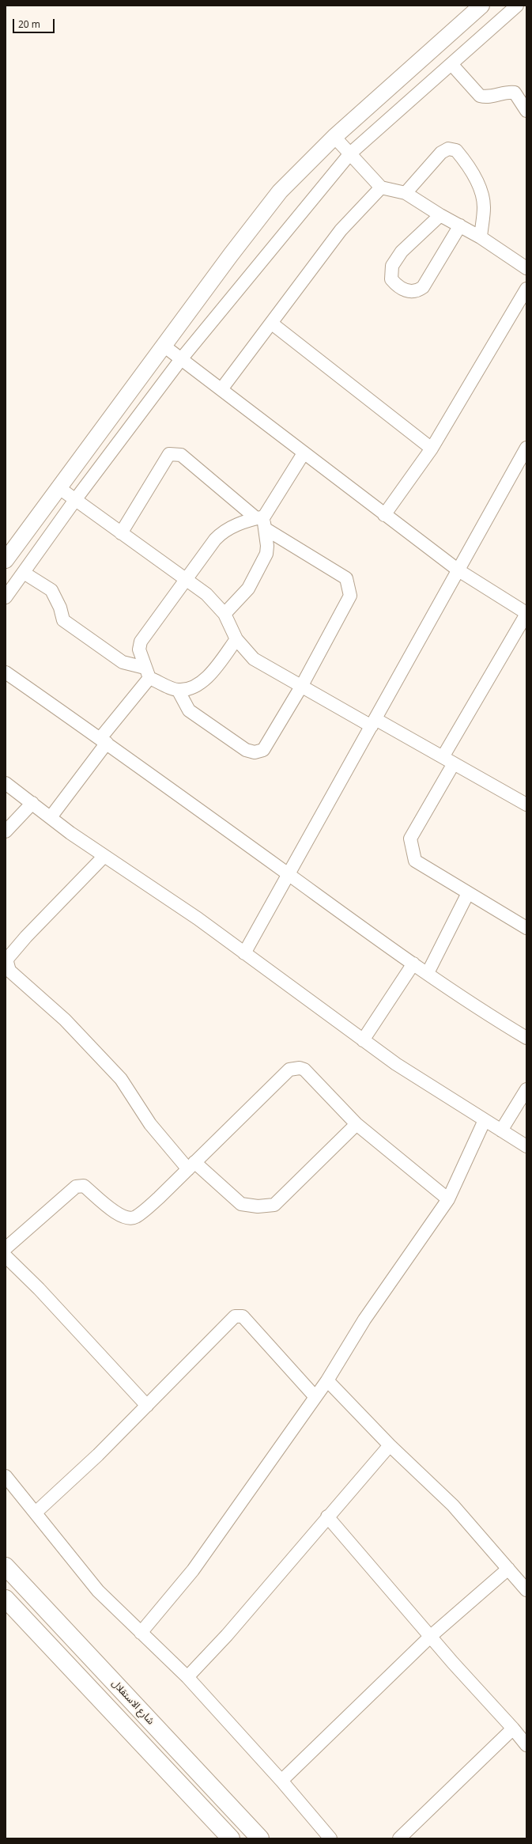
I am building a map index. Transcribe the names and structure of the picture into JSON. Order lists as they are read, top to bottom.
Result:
{
  "streets": {
    "main road": ["شارع الاستقلال"]
  },
  "scale_bar": "20 m"
}
